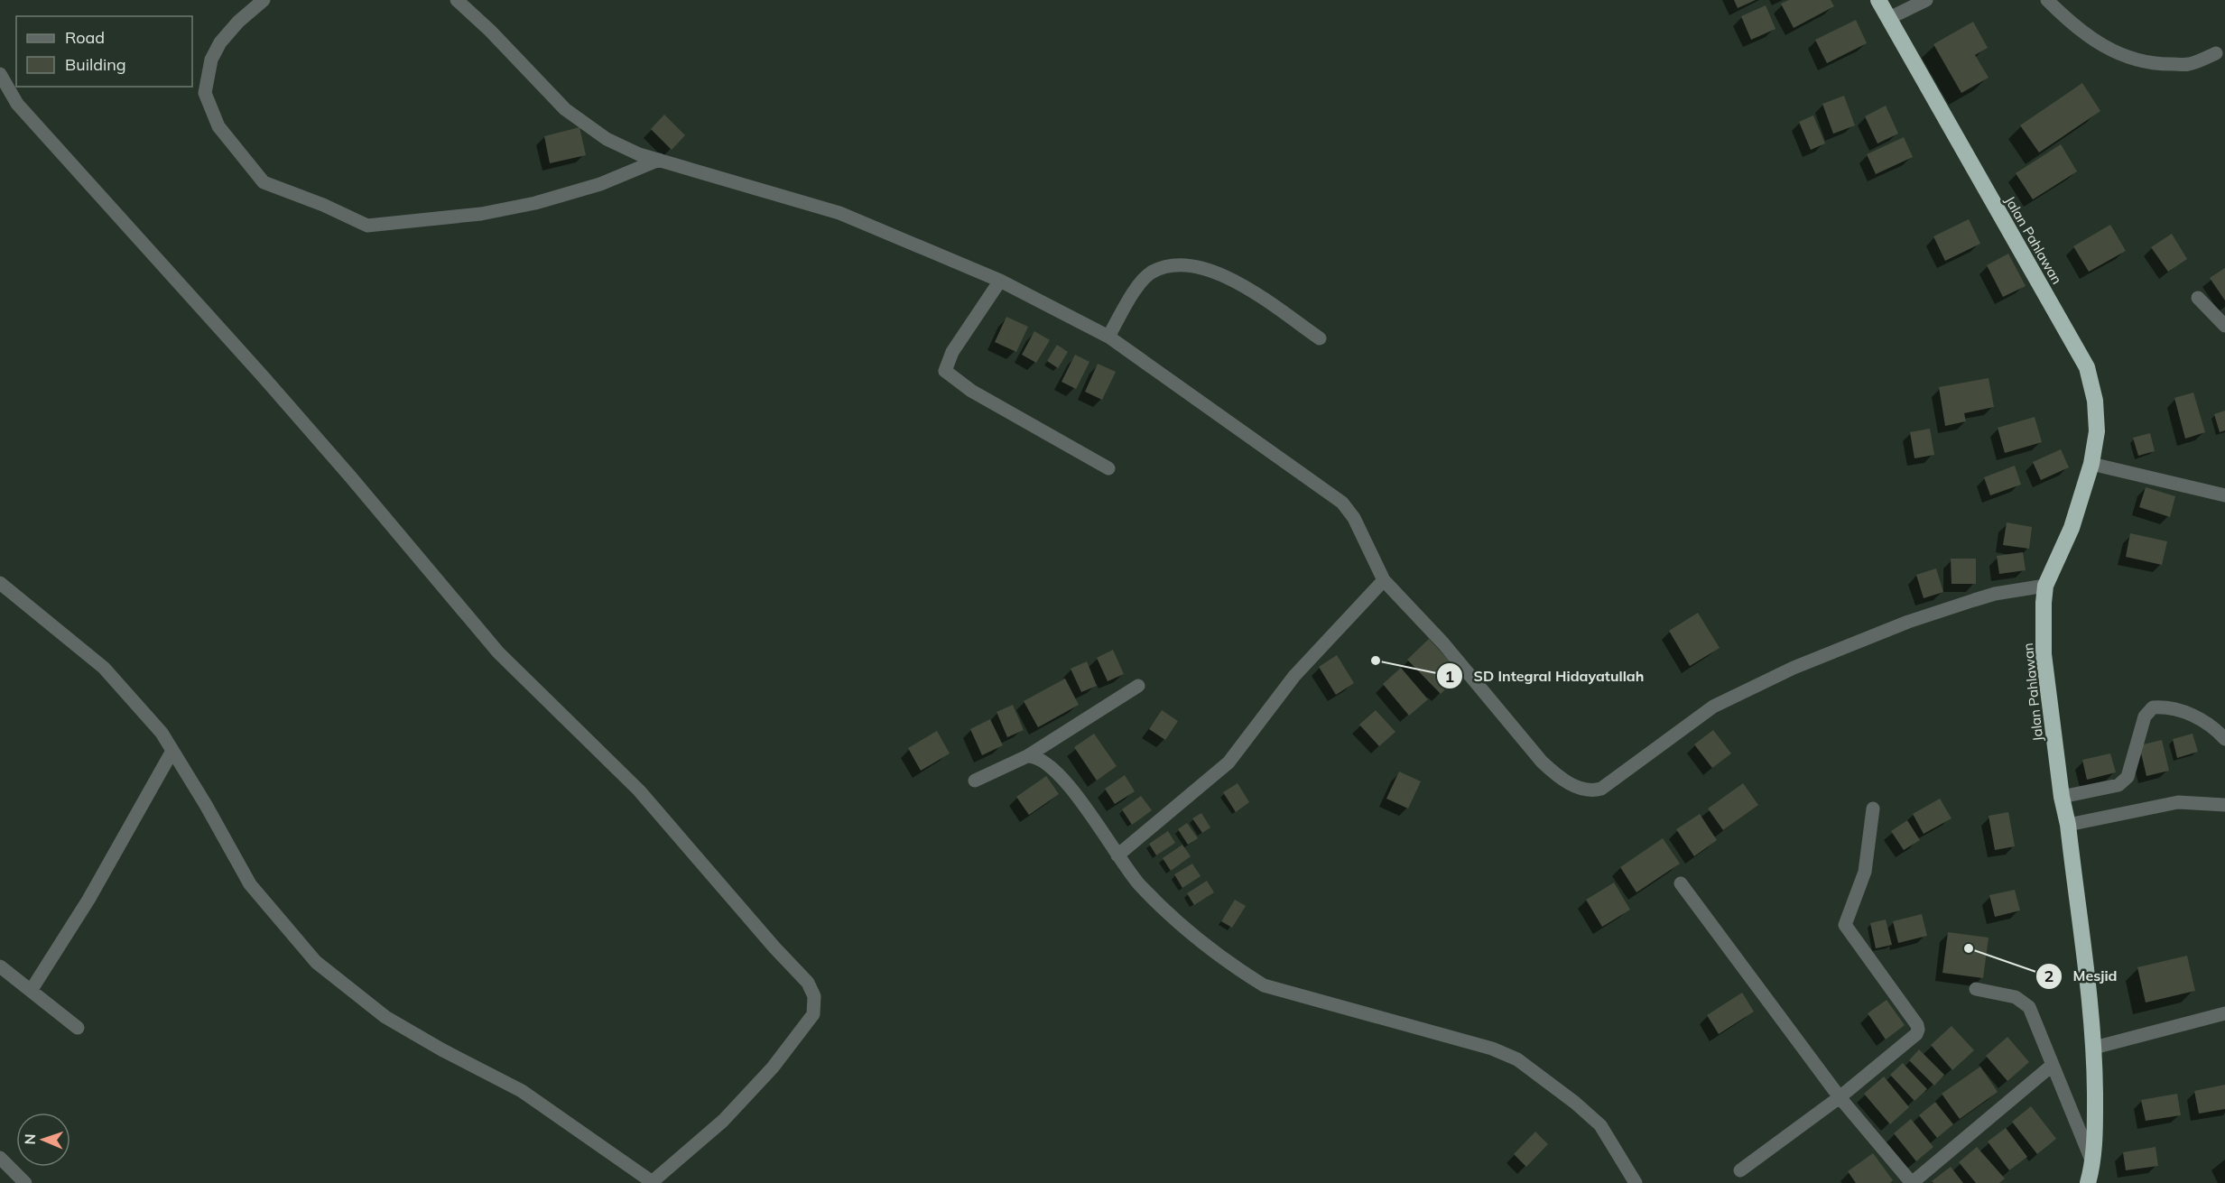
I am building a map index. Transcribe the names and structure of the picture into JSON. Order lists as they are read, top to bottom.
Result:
{
  "streets": {
    "highway": ["Jalan Pahlawan"]
  },
  "places": ["SD Integral Hidayatullah", "Mesjid"],
  "legend": ["Road", "Building"],
  "north": "left"
}
